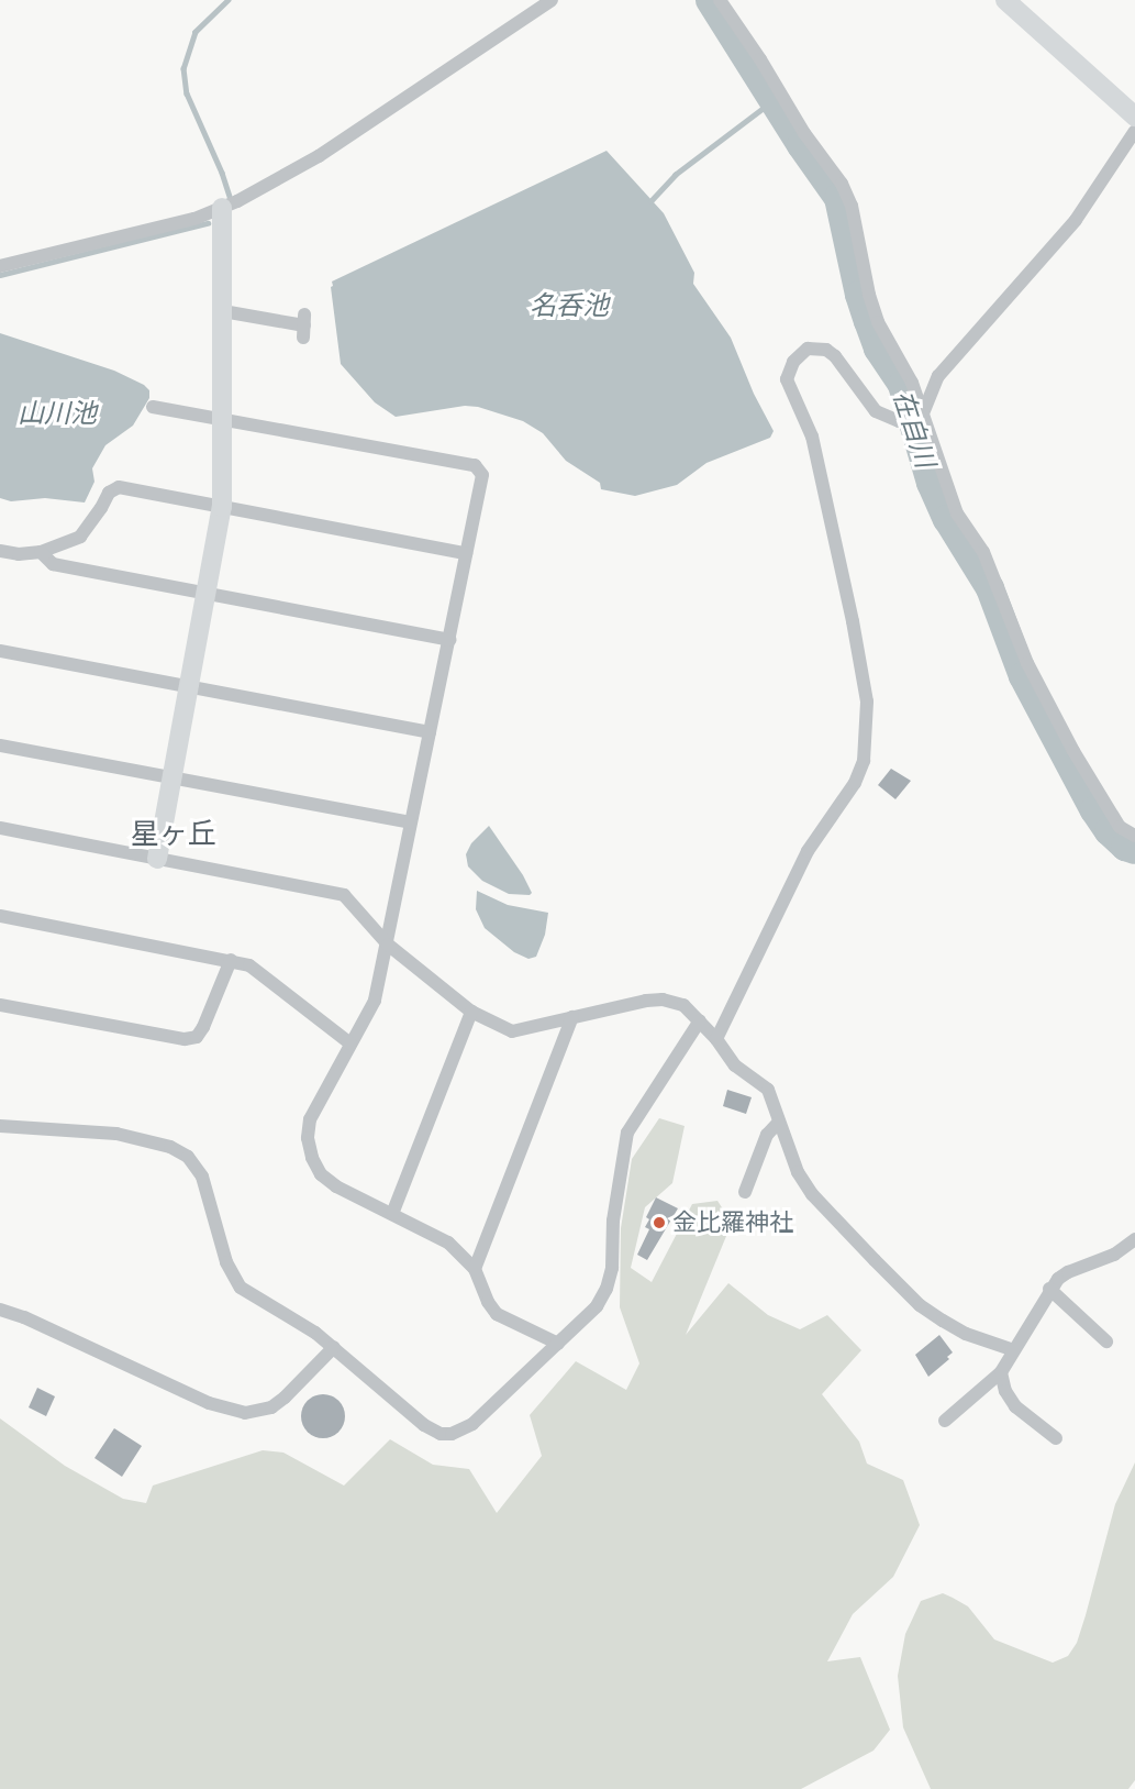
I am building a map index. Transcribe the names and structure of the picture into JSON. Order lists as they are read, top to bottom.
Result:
{
  "districts": ["星ヶ丘"],
  "water": ["名呑池", "山川池", "在自川"],
  "places": ["金比羅神社"]
}
